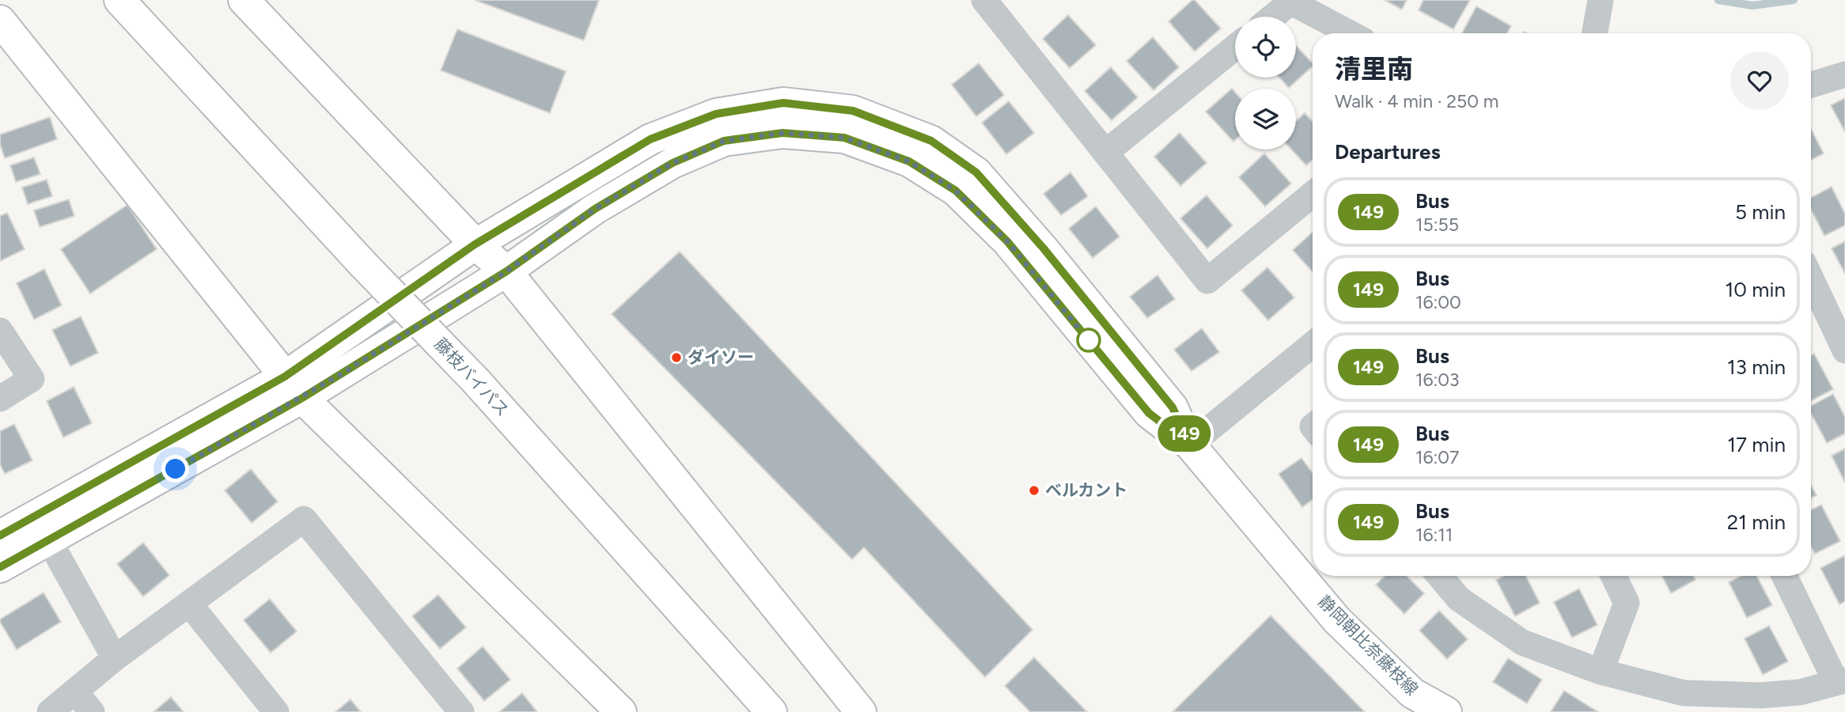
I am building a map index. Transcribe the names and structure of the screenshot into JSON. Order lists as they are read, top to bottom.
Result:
{
  "streets": {
    "main road": ["藤枝バイパス", "静岡朝比奈藤枝線"]
  },
  "places": ["ダイソー", "ベルカント"],
  "lines": ["bus line 149"],
  "page": {
    "on_map": "149",
    "heading": [
      ["清里南", "Walk · 4 min · 250 m"],
      "Departures"
    ],
    "list": [
      {
        "mark": "149",
        "name": "Bus",
        "note": "15:55",
        "value": "5 min"
      },
      {
        "mark": "149",
        "name": "Bus",
        "note": "16:00",
        "value": "10 min"
      },
      {
        "mark": "149",
        "name": "Bus",
        "note": "16:03",
        "value": "13 min"
      },
      {
        "mark": "149",
        "name": "Bus",
        "note": "16:07",
        "value": "17 min"
      },
      {
        "mark": "149",
        "name": "Bus",
        "note": "16:11",
        "value": "21 min"
      }
    ]
  }
}
